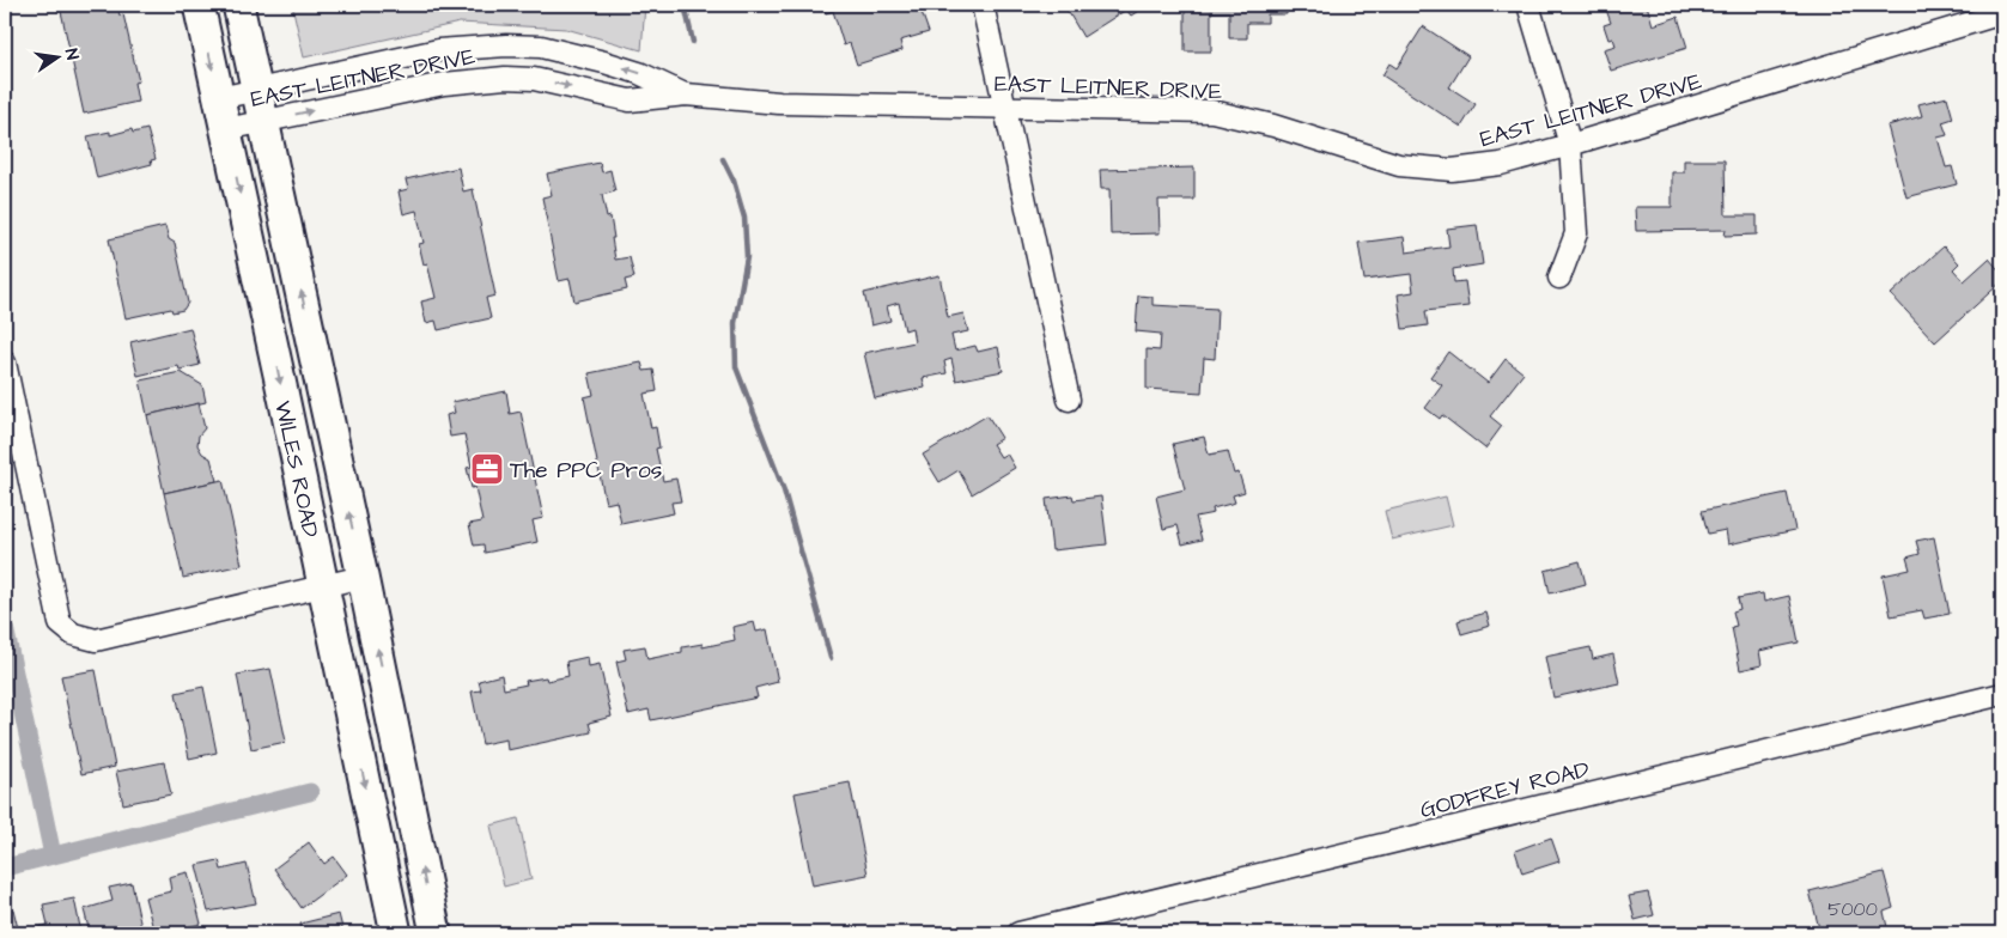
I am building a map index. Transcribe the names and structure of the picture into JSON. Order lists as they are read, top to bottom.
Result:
{
  "streets": {
    "main road": ["WILES ROAD"],
    "street": ["EAST LEITNER DRIVE", "GODFREY ROAD"]
  },
  "crossings": [
    ["EAST LEITNER DRIVE", "WILES ROAD"]
  ],
  "places": {
    "office": ["The PPC Pros"]
  },
  "house_numbers": ["5000"],
  "north": "right"
}
